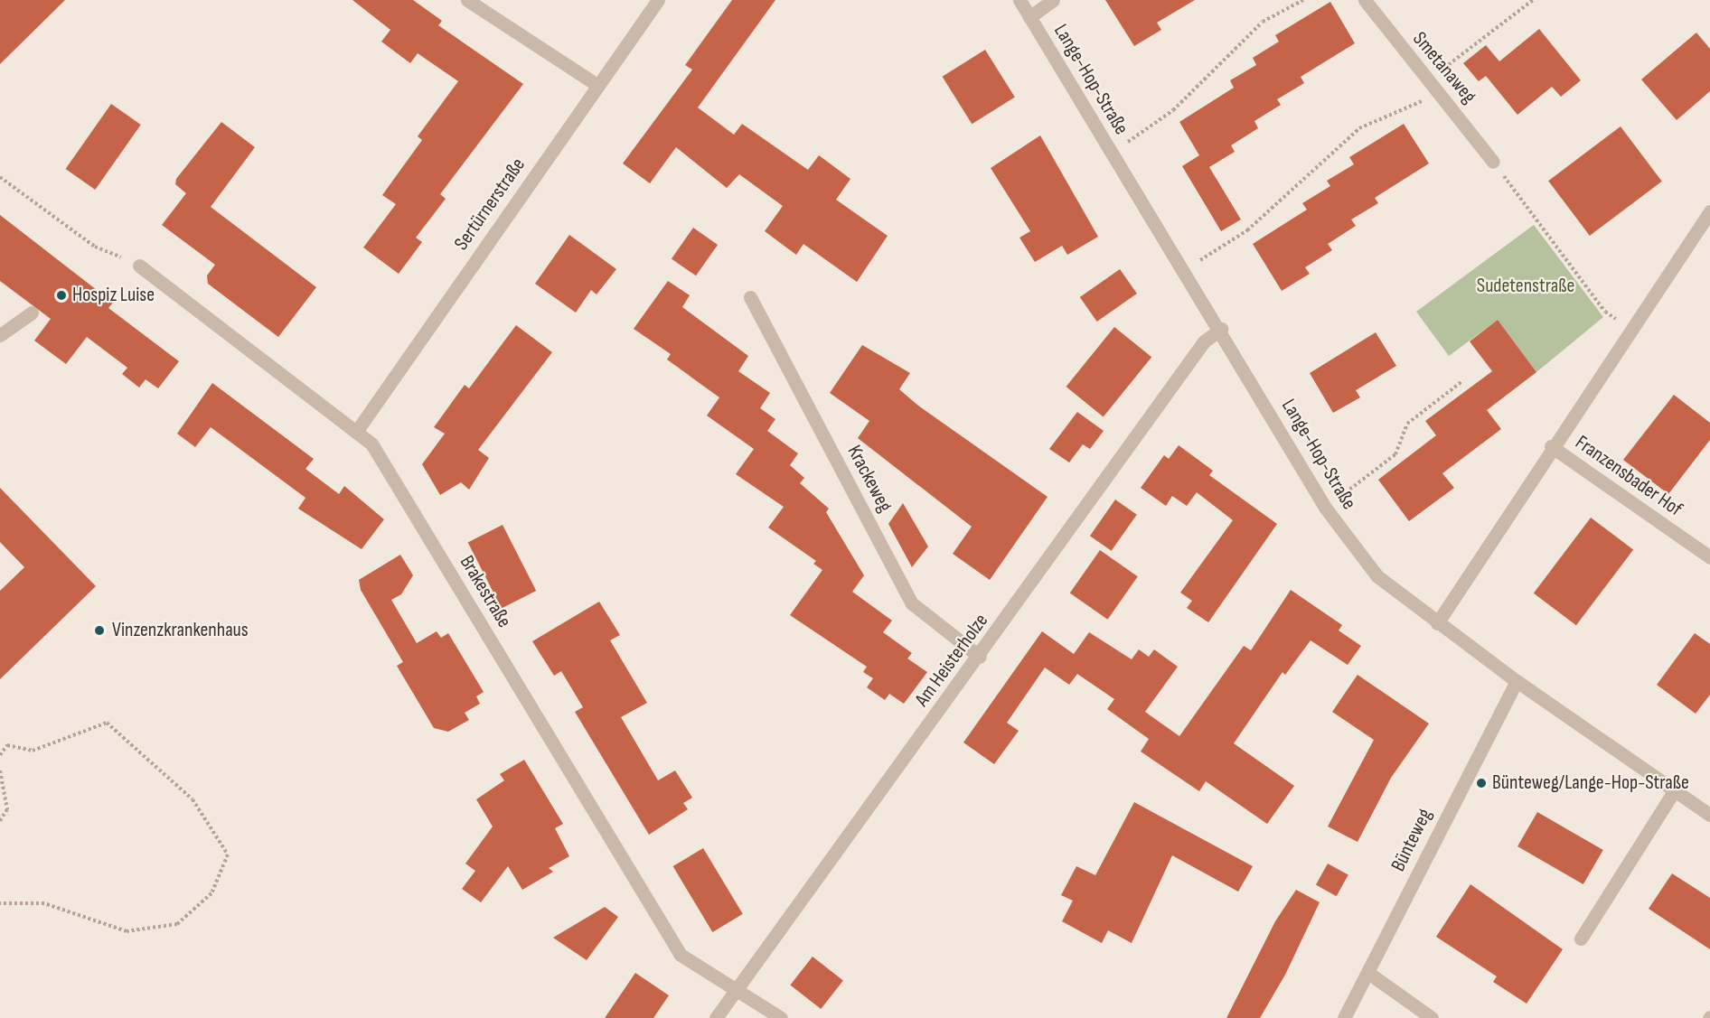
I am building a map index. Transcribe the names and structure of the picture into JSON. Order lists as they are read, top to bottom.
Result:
{
  "streets": {
    "street": [
      "Smetanaweg",
      "Lange-Hop-Straße",
      "Sertürnerstraße",
      "Franzensbader Hof",
      "Krackeweg",
      "Brakestraße",
      "Am Heisterholze",
      "Bünteweg"
    ]
  },
  "crossings": [
    ["Lange-Hop-Straße", "Am Heisterholze"],
    ["Lange-Hop-Straße", "Bünteweg"],
    ["Sertürnerstraße", "Brakestraße"],
    ["Krackeweg", "Am Heisterholze"],
    ["Brakestraße", "Am Heisterholze"]
  ],
  "parks": ["Sudetenstraße"],
  "places": ["Hospiz Luise", "Vinzenzkrankenhaus", "Bünteweg/Lange-Hop-Straße"]
}
